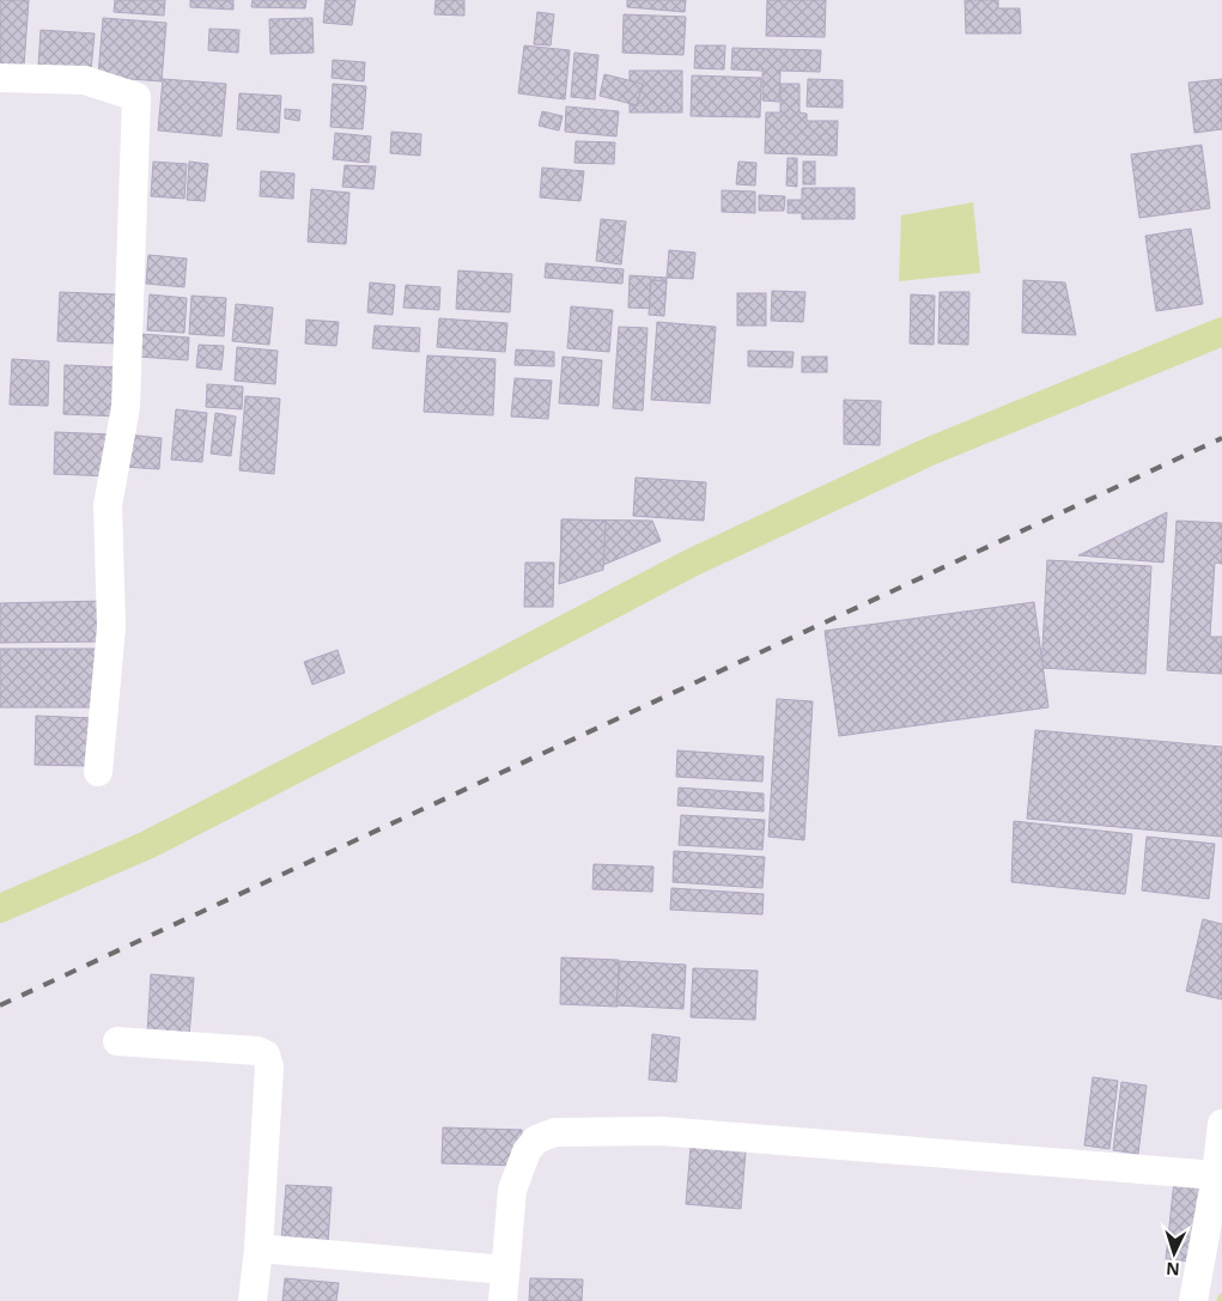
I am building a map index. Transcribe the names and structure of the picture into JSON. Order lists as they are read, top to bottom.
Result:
{
  "north": "bottom"
}
